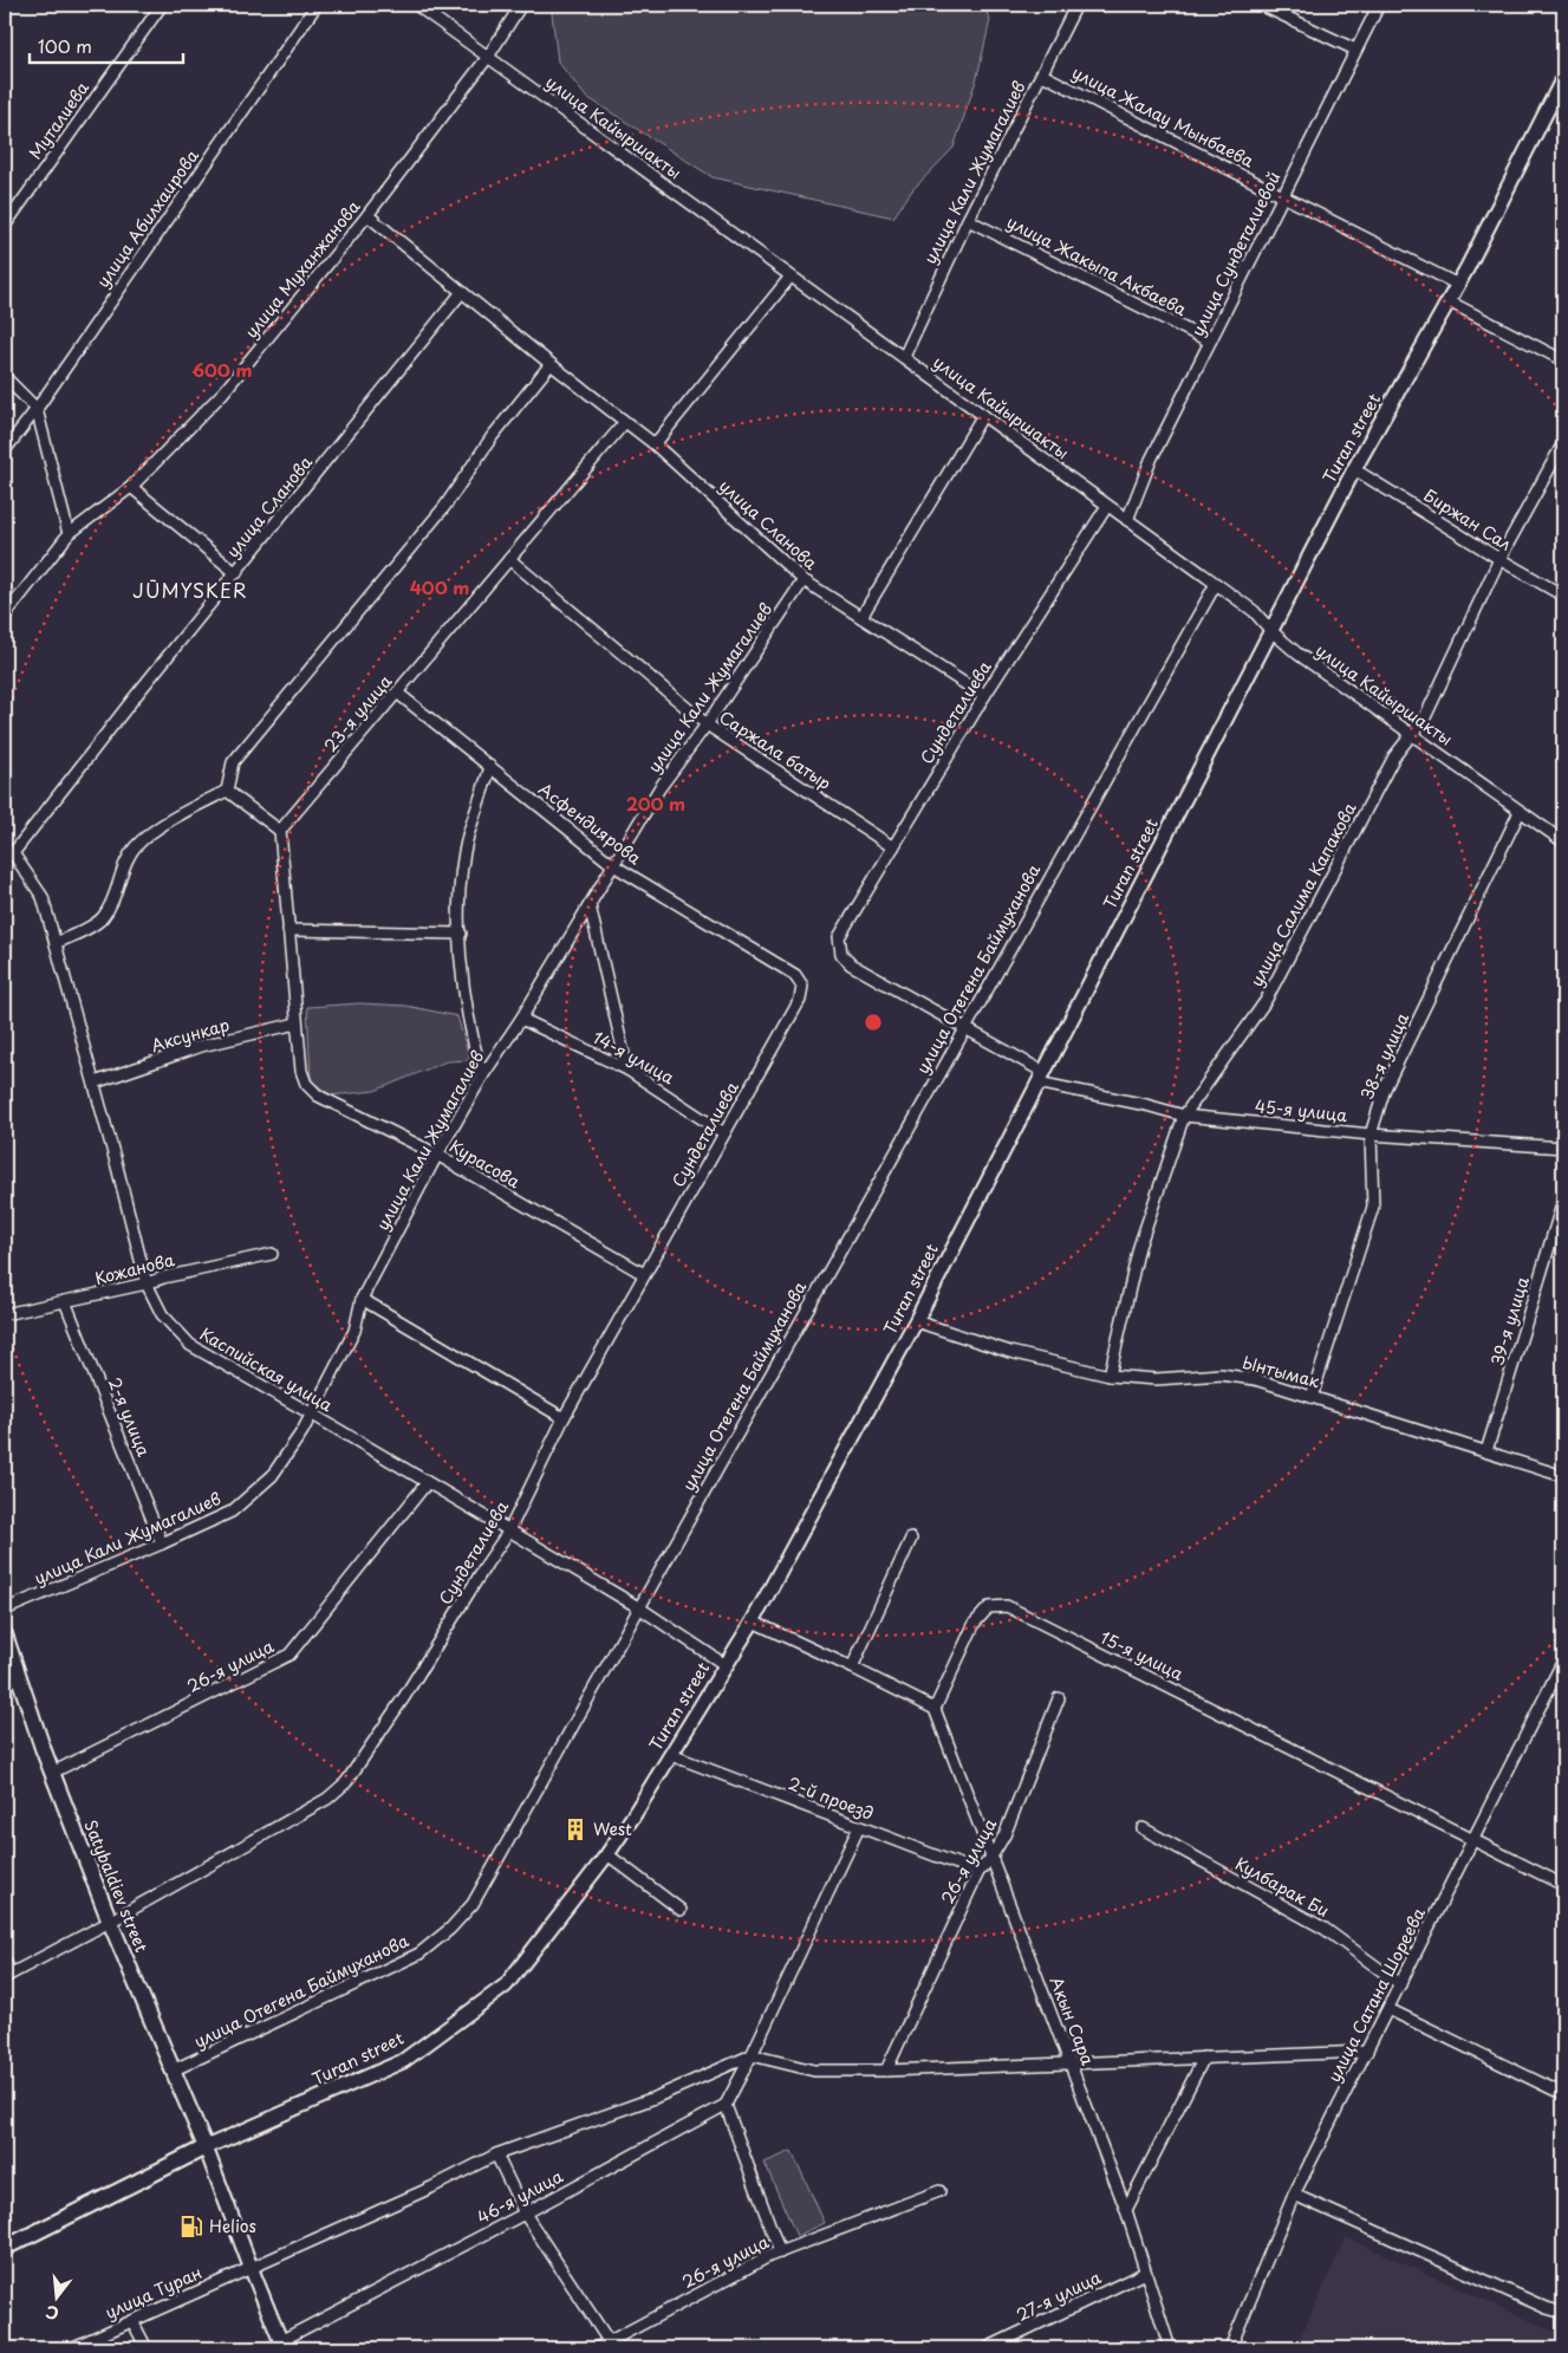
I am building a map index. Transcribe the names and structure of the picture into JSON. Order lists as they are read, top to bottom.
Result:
{
  "streets": {
    "main road": ["Turan street", "Satybaldiev street"],
    "street": [
      "улица Жалау Мынбаева",
      "Муталиева",
      "улица Кайыршакты",
      "улица Кали Жумагалиев",
      "улица Абилхаирова",
      "улица Сундеталиевой",
      "улица Жакыпа Акбаева",
      "улица Муханжанова",
      "улица Сланова",
      "Биржан Сал",
      "Сундеталиева",
      "23-я улица",
      "Саржала батыр",
      "Асфендиярова",
      "улица Салима Капакова",
      "улица Отегена Баймуханова",
      "Аксункар",
      "38-я улица",
      "14-я улица",
      "45-я улица",
      "Курасова",
      "Кожанова",
      "39-я улица",
      "Каспийская улица",
      "Ынтымак",
      "2-я улица",
      "15-я улица",
      "26-я улица",
      "2-й проезд",
      "Кулбарак Би",
      "улица Сатана Шореева",
      "Акын Сара",
      "46-я улица",
      "улица Туран",
      "27-я улица"
    ]
  },
  "crossings": [
    ["улица Жалау Мынбаева", "улица Кали Жумагалиев"],
    ["улица Жалау Мынбаева", "улица Сундеталиевой"],
    ["улица Жалау Мынбаева", "Turan street"],
    ["улица Кайыршакты", "улица Кали Жумагалиев"],
    ["улица Кайыршакты", "улица Сундеталиевой"],
    ["улица Кайыршакты", "улица Муханжанова"],
    ["улица Кайыршакты", "Turan street"],
    ["улица Кайыршакты", "Сундеталиева"],
    ["улица Кайыршакты", "улица Салима Капакова"],
    ["улица Кайыршакты", "улица Отегена Баймуханова"],
    ["улица Кайыршакты", "38-я улица"],
    ["улица Кали Жумагалиев", "улица Жакыпа Акбаева"],
    ["улица Кали Жумагалиев", "улица Сланова"],
    ["улица Кали Жумагалиев", "Саржала батыр"],
    ["улица Кали Жумагалиев", "Асфендиярова"],
    ["улица Кали Жумагалиев", "14-я улица"],
    ["улица Кали Жумагалиев", "Курасова"],
    ["улица Кали Жумагалиев", "Каспийская улица"],
    ["улица Кали Жумагалиев", "2-я улица"],
    ["улица Сундеталиевой", "улица Жакыпа Акбаева"],
    ["улица Муханжанова", "улица Сланова"],
    ["Turan street", "Биржан Сал"],
    ["Turan street", "Сундеталиева"],
    ["Turan street", "45-я улица"],
    ["Turan street", "Каспийская улица"],
    ["Turan street", "Ынтымак"],
    ["Turan street", "2-й проезд"],
    ["Turan street", "Satybaldiev street"],
    ["улица Сланова", "Сундеталиева"],
    ["улица Сланова", "23-я улица"],
    ["улица Сланова", "Каспийская улица"],
    ["Биржан Сал", "улица Салима Капакова"],
    ["Сундеталиева", "Саржала батыр"],
    ["Сундеталиева", "Асфендиярова"],
    ["Сундеталиева", "улица Отегена Баймуханова"],
    ["Сундеталиева", "14-я улица"],
    ["Сундеталиева", "45-я улица"],
    ["Сундеталиева", "Курасова"],
    ["Сундеталиева", "Каспийская улица"],
    ["Сундеталиева", "Satybaldiev street"],
    ["23-я улица", "Саржала батыр"],
    ["23-я улица", "Асфендиярова"],
    ["улица Салима Капакова", "45-я улица"],
    ["улица Салима Капакова", "Ынтымак"],
    ["улица Отегена Баймуханова", "Каспийская улица"],
    ["улица Отегена Баймуханова", "Satybaldiev street"],
    ["Аксункар", "Курасова"],
    ["Аксункар", "Каспийская улица"],
    ["38-я улица", "45-я улица"],
    ["38-я улица", "Ынтымак"],
    ["Кожанова", "Каспийская улица"],
    ["Кожанова", "2-я улица"],
    ["39-я улица", "Ынтымак"],
    ["Каспийская улица", "26-я улица"],
    ["15-я улица", "улица Сатана Шореева"],
    ["15-я улица", "Акын Сара"],
    ["26-я улица", "2-й проезд"],
    ["26-я улица", "Satybaldiev street"],
    ["26-я улица", "Акын Сара"],
    ["Кулбарак Би", "улица Сатана Шореева"],
    ["Акын Сара", "27-я улица"]
  ],
  "districts": ["JŪMYSKER"],
  "places": {
    "building": ["West"],
    "fuel station": ["Helios"]
  },
  "scale_bar": "100 m",
  "north": "bottom",
  "rings": ["600 m", "400 m", "200 m"]
}
